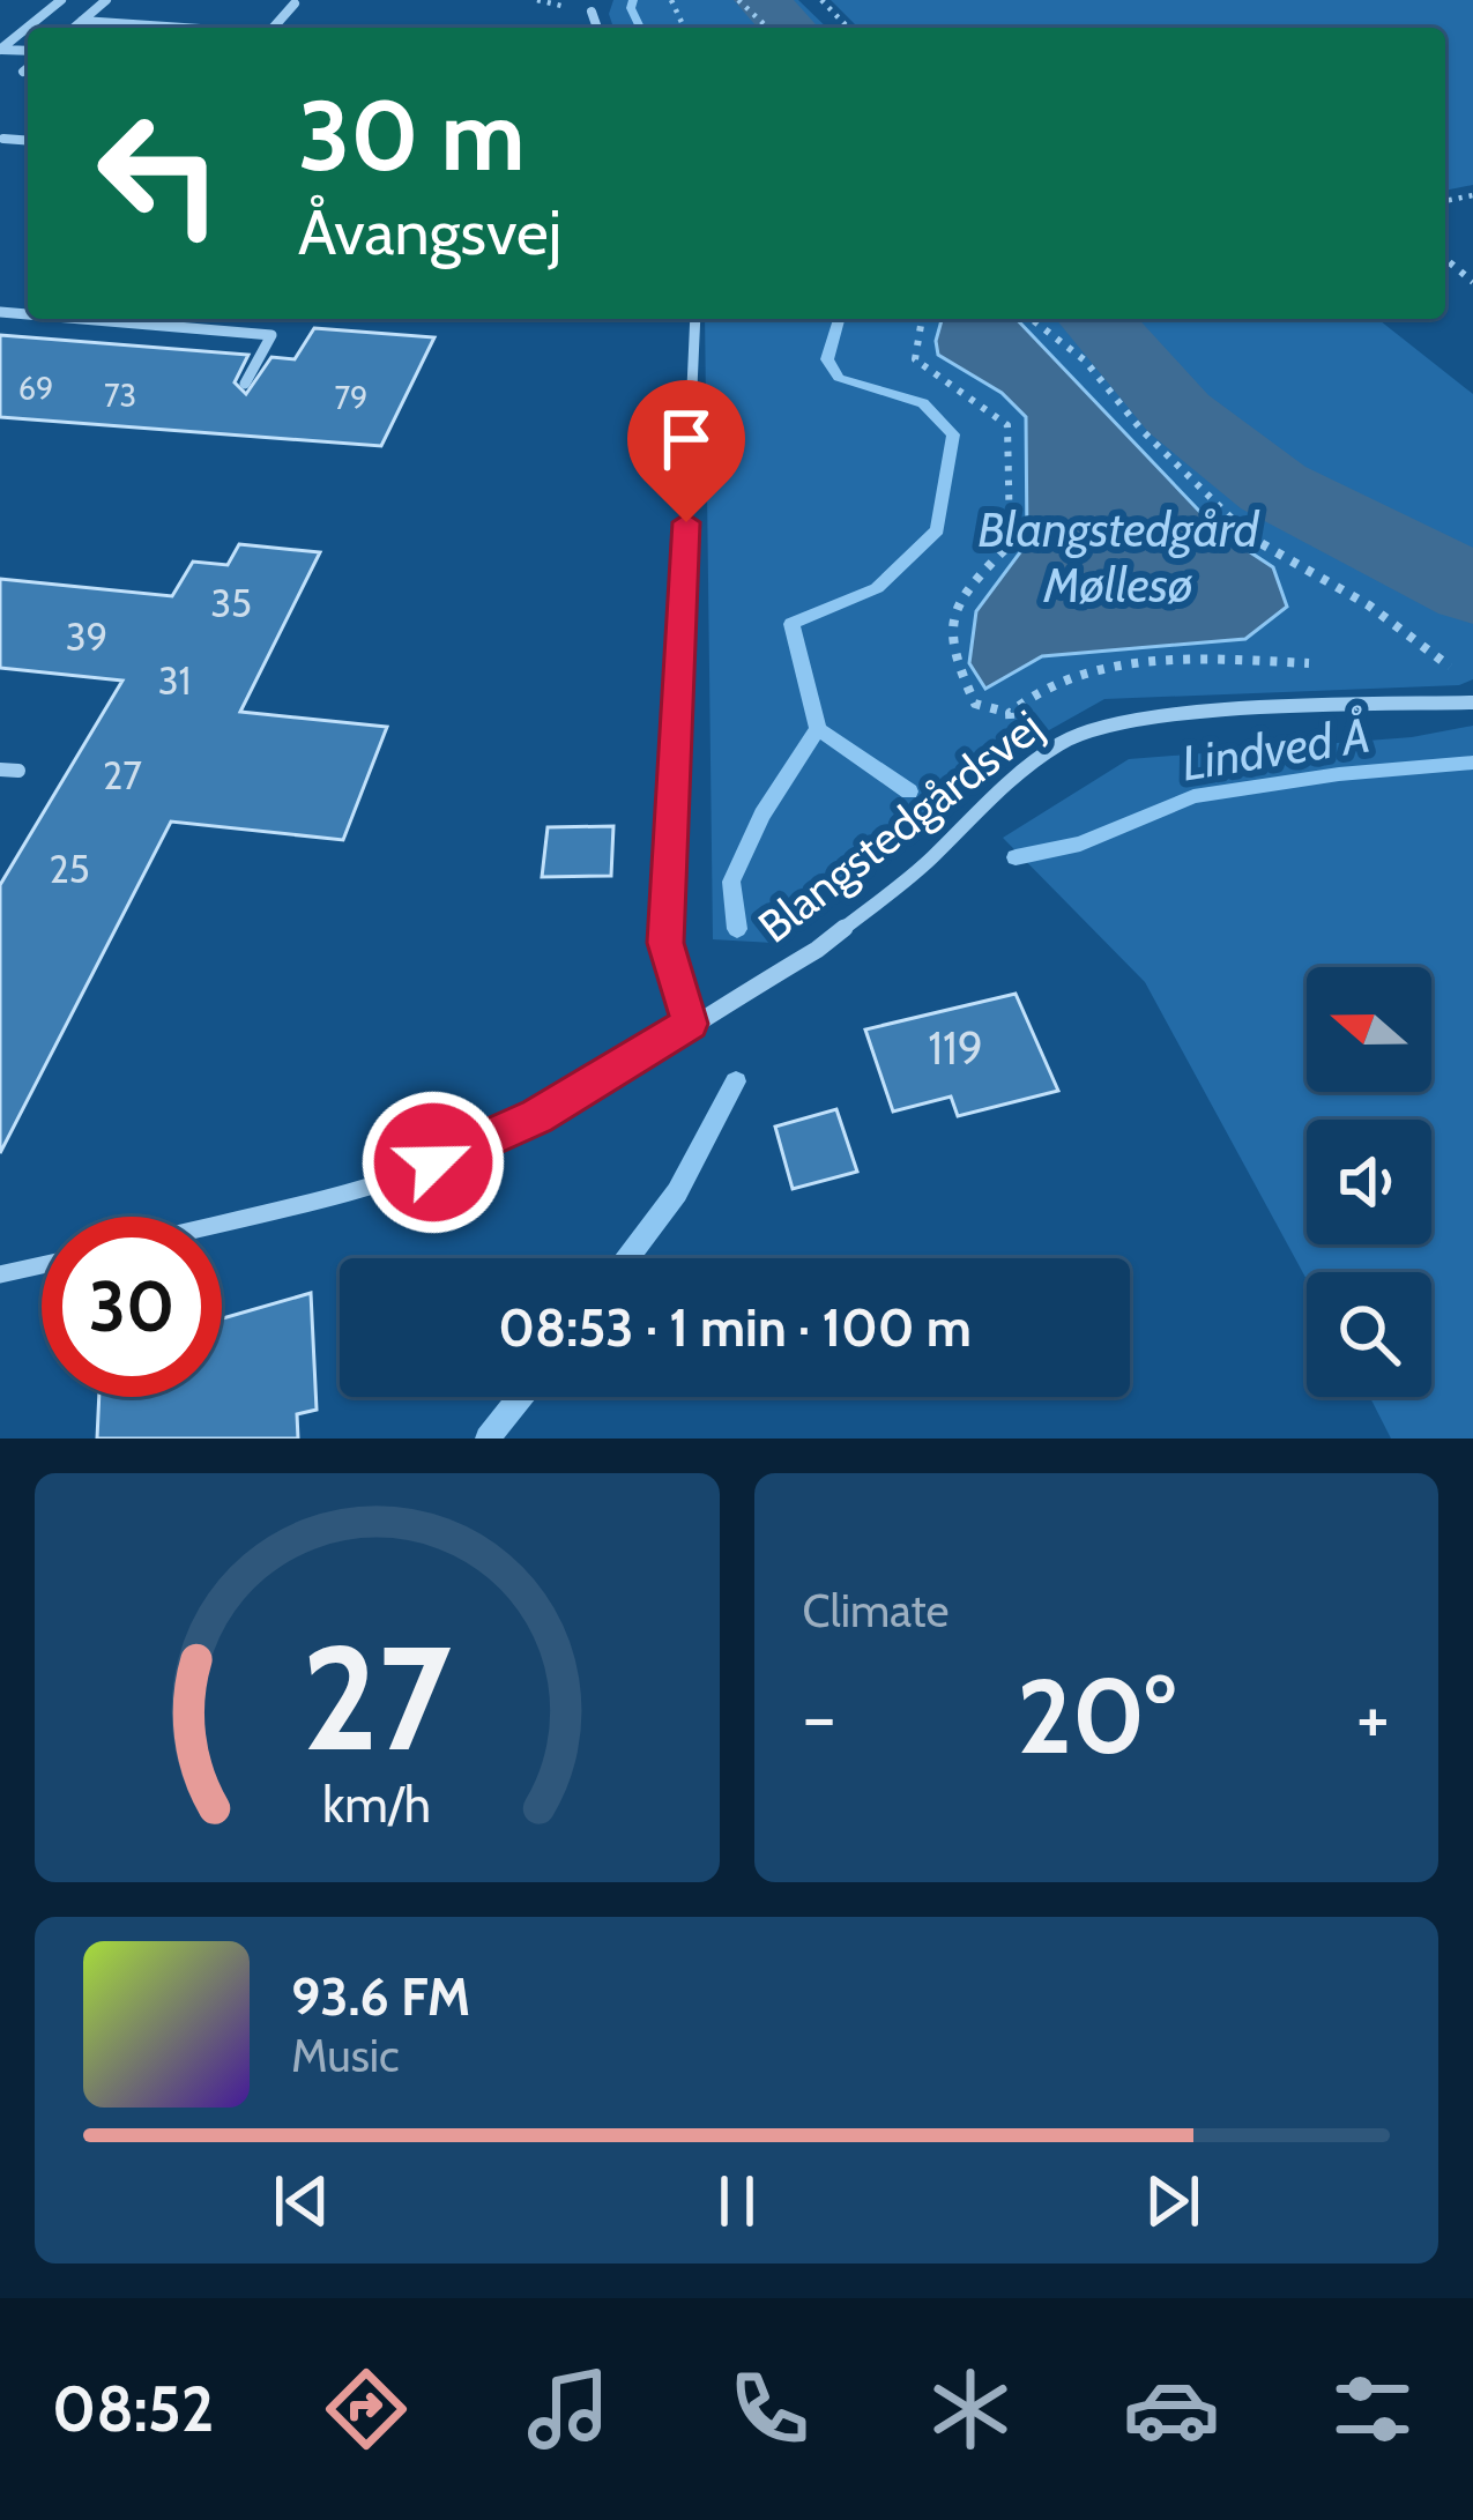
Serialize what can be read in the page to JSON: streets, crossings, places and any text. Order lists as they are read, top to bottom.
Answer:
{
  "streets": {
    "street": ["Blangstedgårdsvej"]
  },
  "water": ["Blangstedgård Møllesø", "Lindved Å"],
  "house_numbers": [
    "69",
    "73",
    "79",
    "35",
    "39",
    "31",
    "27",
    "25",
    "119"
  ],
  "north": "left",
  "page": {
    "turn": ["30 m", "Åvangsvej"],
    "limit": "30",
    "trip": "08:53 · 1 min · 100 m",
    "tile": "Climate",
    "heat": ["−", "20°", "+"],
    "song": ["93.6 FM", "Music"],
    "tabs": "08:52",
    "gauge": ["27", "km/h"]
  }
}
